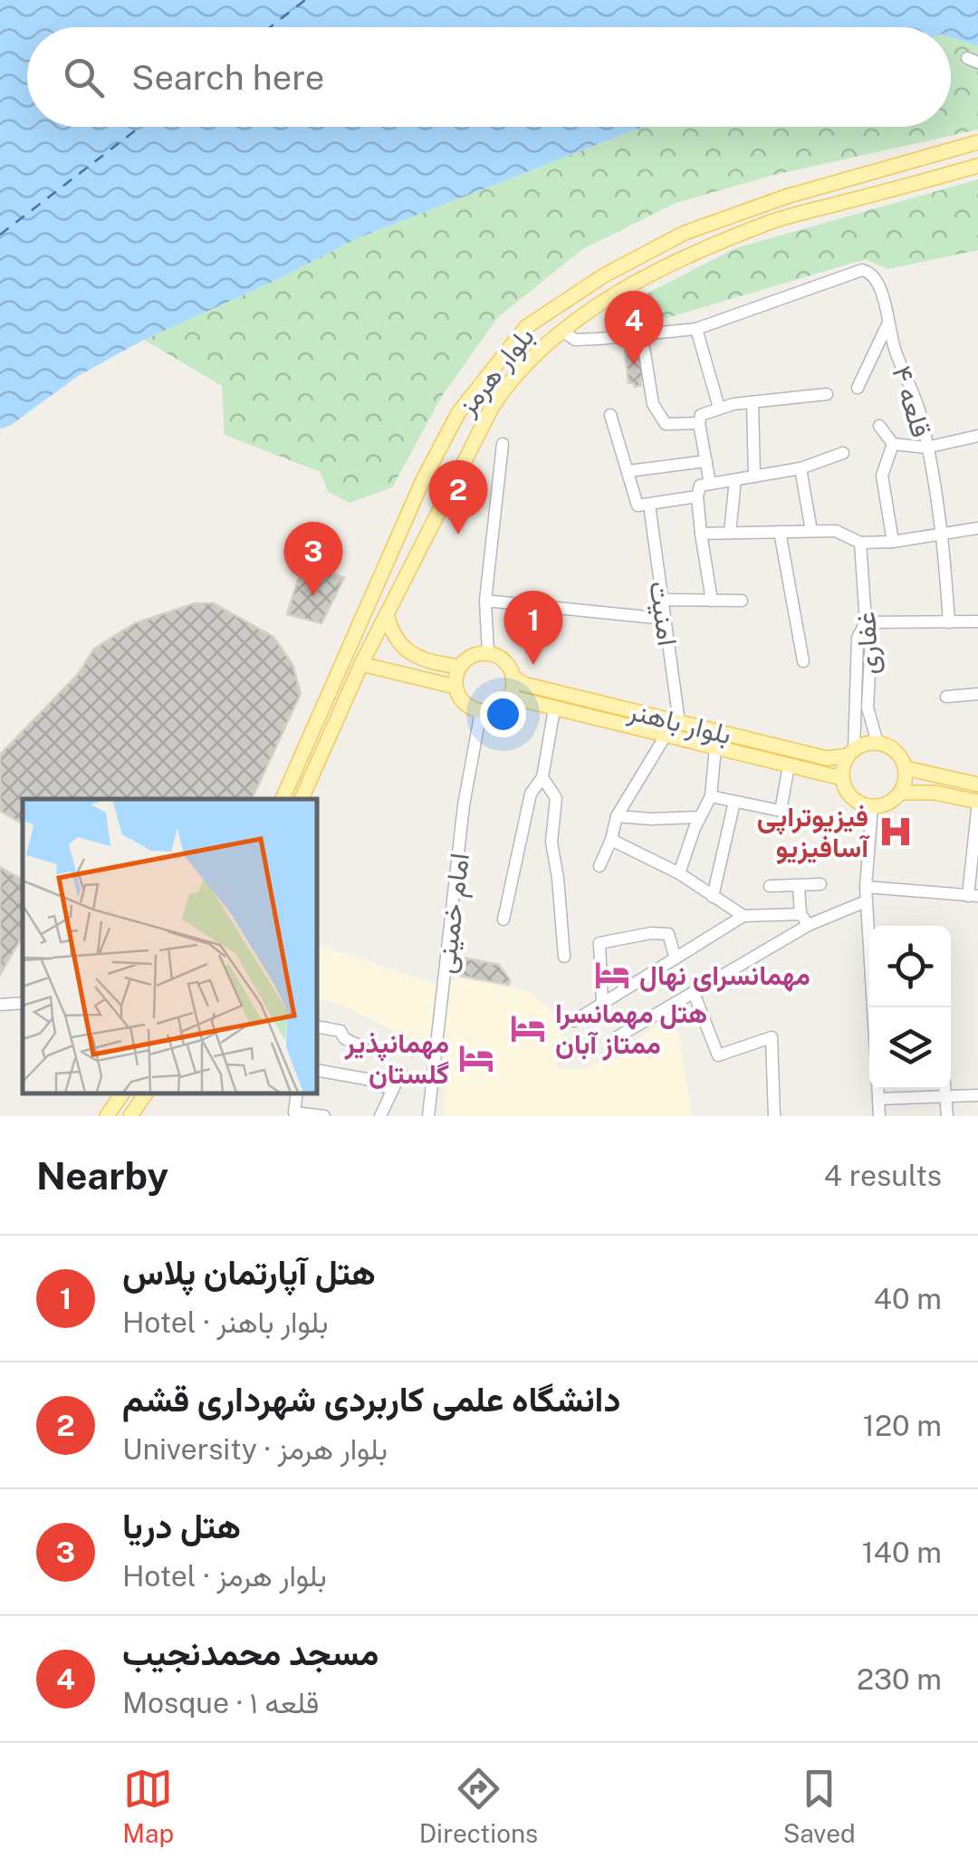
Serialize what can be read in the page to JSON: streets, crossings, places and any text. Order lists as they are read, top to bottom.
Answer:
{
  "streets": {
    "main road": ["بلوار هرمز", "بلوار باهنر"],
    "street": [
      "قلعه ۴",
      "امنیت",
      "غفاری",
      "امام خمینی"
    ]
  },
  "crossings": [
    ["امنیت", "بلوار باهنر"],
    ["غفاری", "بلوار باهنر"],
    ["بلوار باهنر", "امام خمینی"]
  ],
  "places": {
    "hospital": ["فیزیوتراپی آسافیزیو"],
    "hotel": ["مهمانسرای نهال", "هتل مهمانسرا ممتاز آبان", "مهمانپذیر گلستان"]
  },
  "page": {
    "search": "Search here",
    "pins": [
      "4",
      "2",
      "3",
      "1"
    ],
    "heading": ["Nearby", "4 results"],
    "list": [
      {
        "mark": "1",
        "name": "هتل آپارتمان پلاس",
        "note": "Hotel · بلوار باهنر",
        "value": "40 m"
      },
      {
        "mark": "2",
        "name": "دانشگاه علمی کاربردی شهرداری قشم",
        "note": "University · بلوار هرمز",
        "value": "120 m"
      },
      {
        "mark": "3",
        "name": "هتل دریا",
        "note": "Hotel · بلوار هرمز",
        "value": "140 m"
      },
      {
        "mark": "4",
        "name": "مسجد محمدنجیب",
        "note": "Mosque · قلعه ۱",
        "value": "230 m"
      }
    ],
    "nav": ["Map", "Directions", "Saved"]
  }
}
